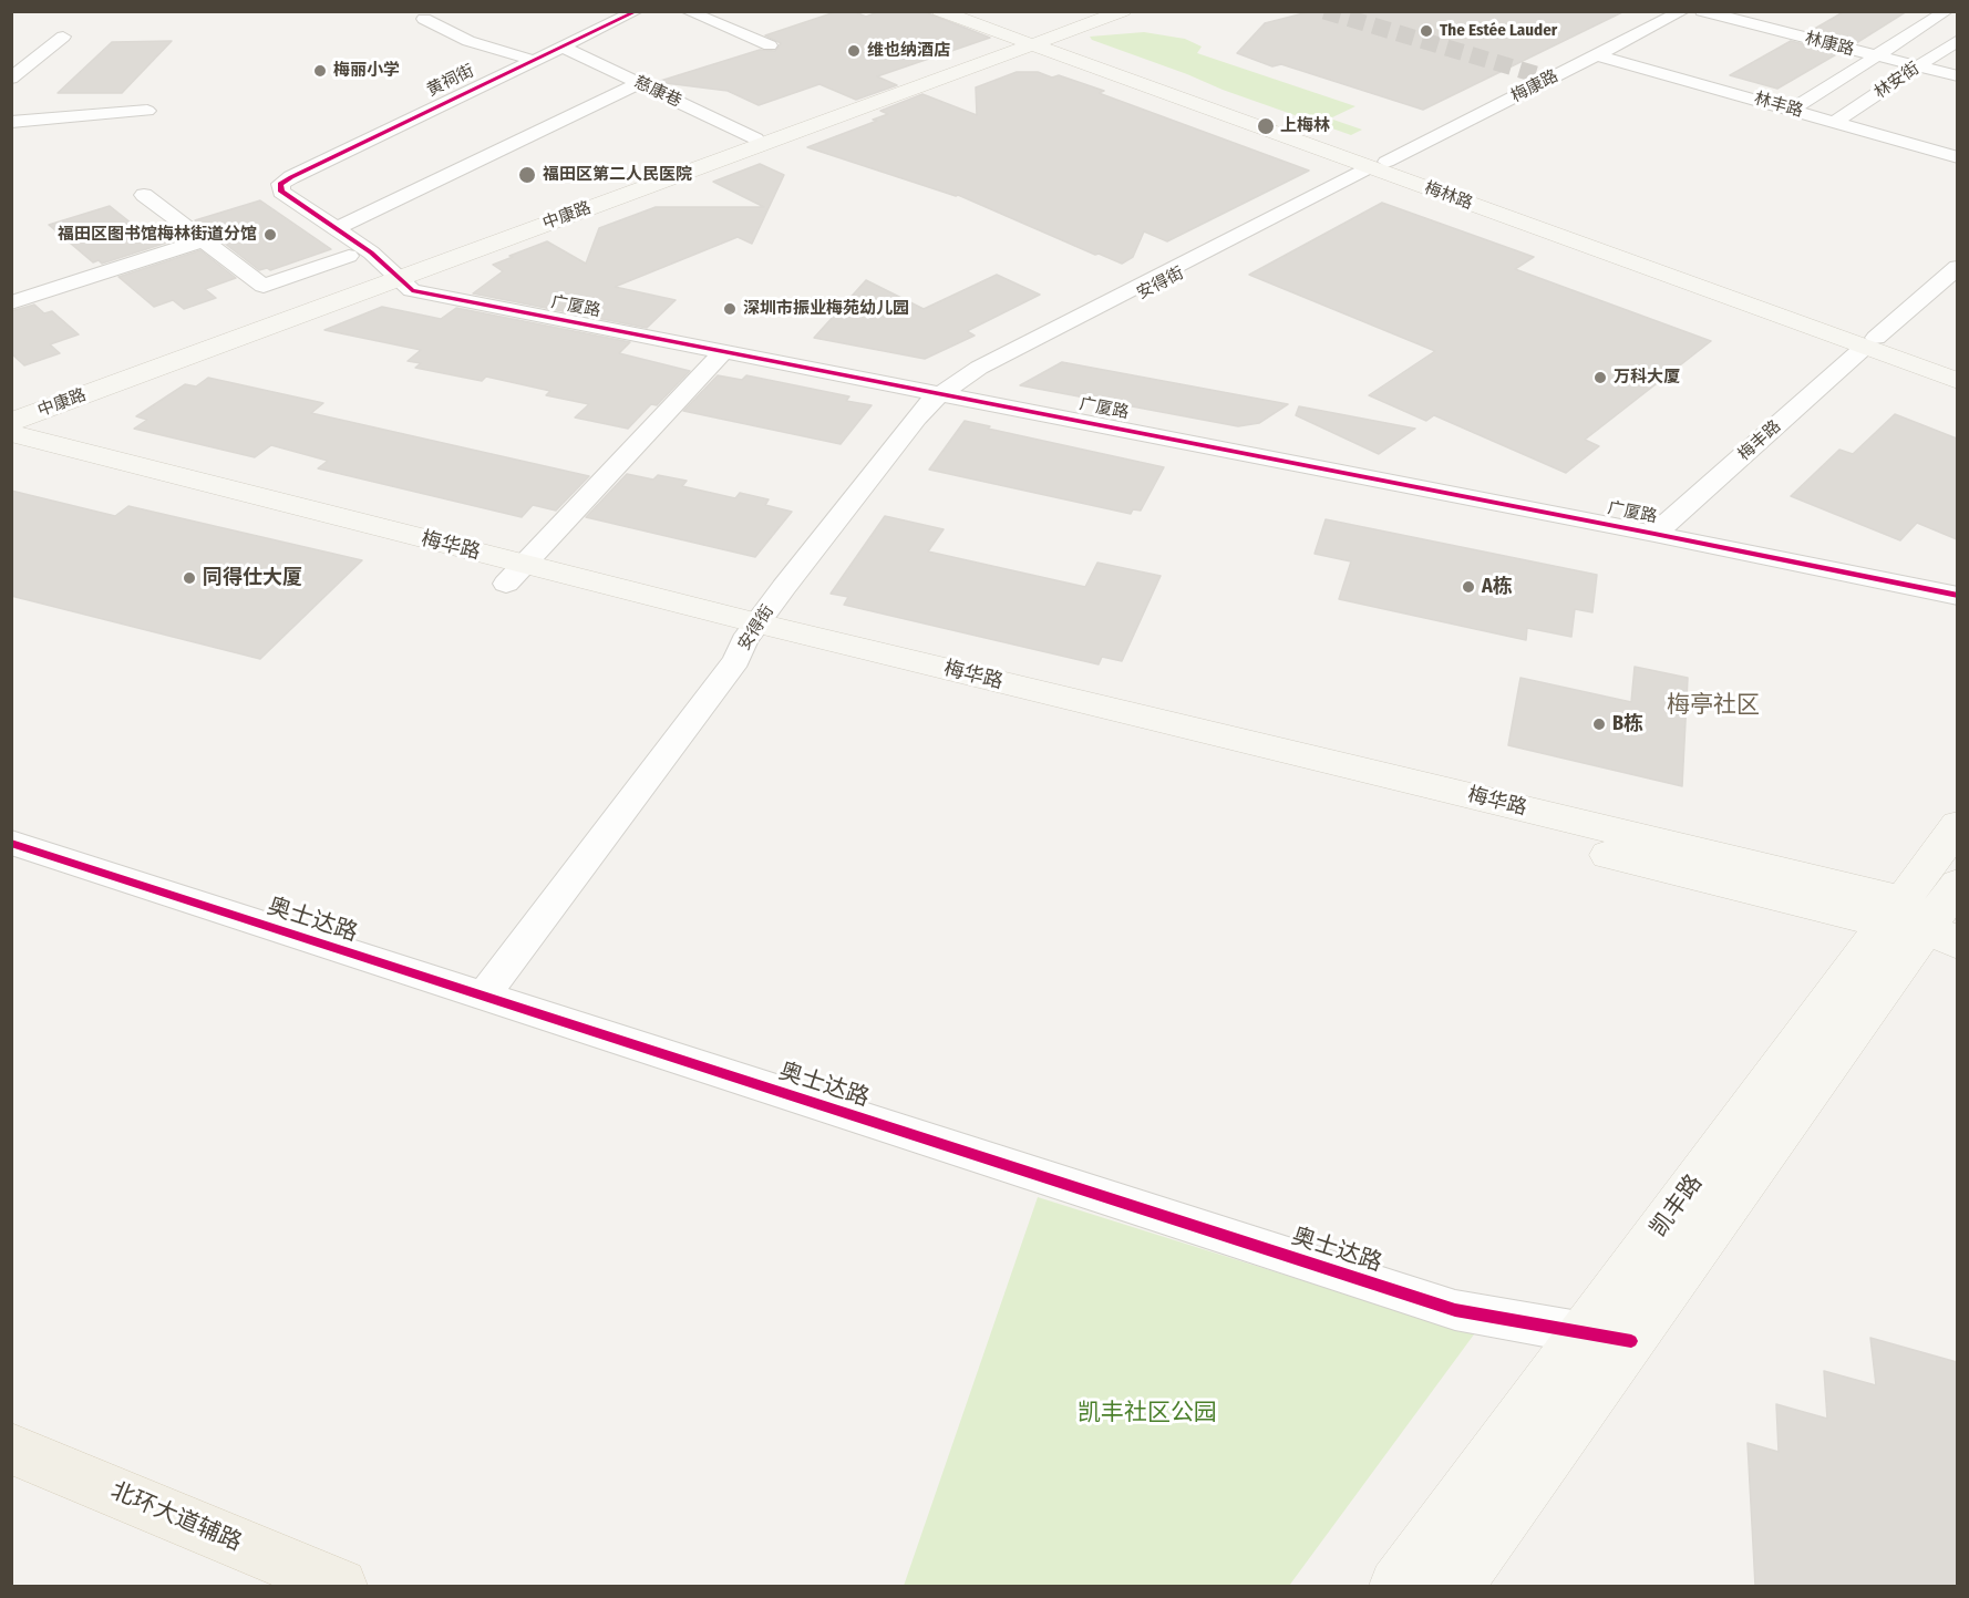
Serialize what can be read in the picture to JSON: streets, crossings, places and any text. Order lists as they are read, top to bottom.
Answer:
{
  "streets": {
    "main road": [
      "梅林路",
      "中康路",
      "梅华路",
      "凯丰路",
      "北环大道辅路"
    ],
    "street": [
      "林康路",
      "黄祠街",
      "林安街",
      "梅康路",
      "慈康巷",
      "林丰路",
      "安得街",
      "广厦路",
      "梅丰路",
      "奥士达路"
    ]
  },
  "crossings": [
    ["林康路", "林安街"],
    ["黄祠街", "慈康巷"],
    ["黄祠街", "广厦路"],
    ["林安街", "林丰路"],
    ["梅康路", "林丰路"],
    ["梅康路", "梅林路"],
    ["梅康路", "安得街"],
    ["慈康巷", "中康路"],
    ["梅林路", "中康路"],
    ["梅林路", "安得街"],
    ["梅林路", "梅丰路"],
    ["中康路", "广厦路"],
    ["安得街", "广厦路"],
    ["安得街", "梅华路"],
    ["安得街", "奥士达路"],
    ["广厦路", "梅丰路"],
    ["梅华路", "凯丰路"],
    ["奥士达路", "凯丰路"]
  ],
  "districts": ["梅亭社区"],
  "parks": ["凯丰社区公园"],
  "places": [
    "The Estée Lauder",
    "维也纳酒店",
    "梅丽小学",
    "上梅林",
    "福田区第二人民医院",
    "福田区图书馆梅林街道分馆",
    "深圳市振业梅苑幼儿园",
    "万科大厦",
    "同得仕大厦",
    "A栋",
    "B栋"
  ]
}
